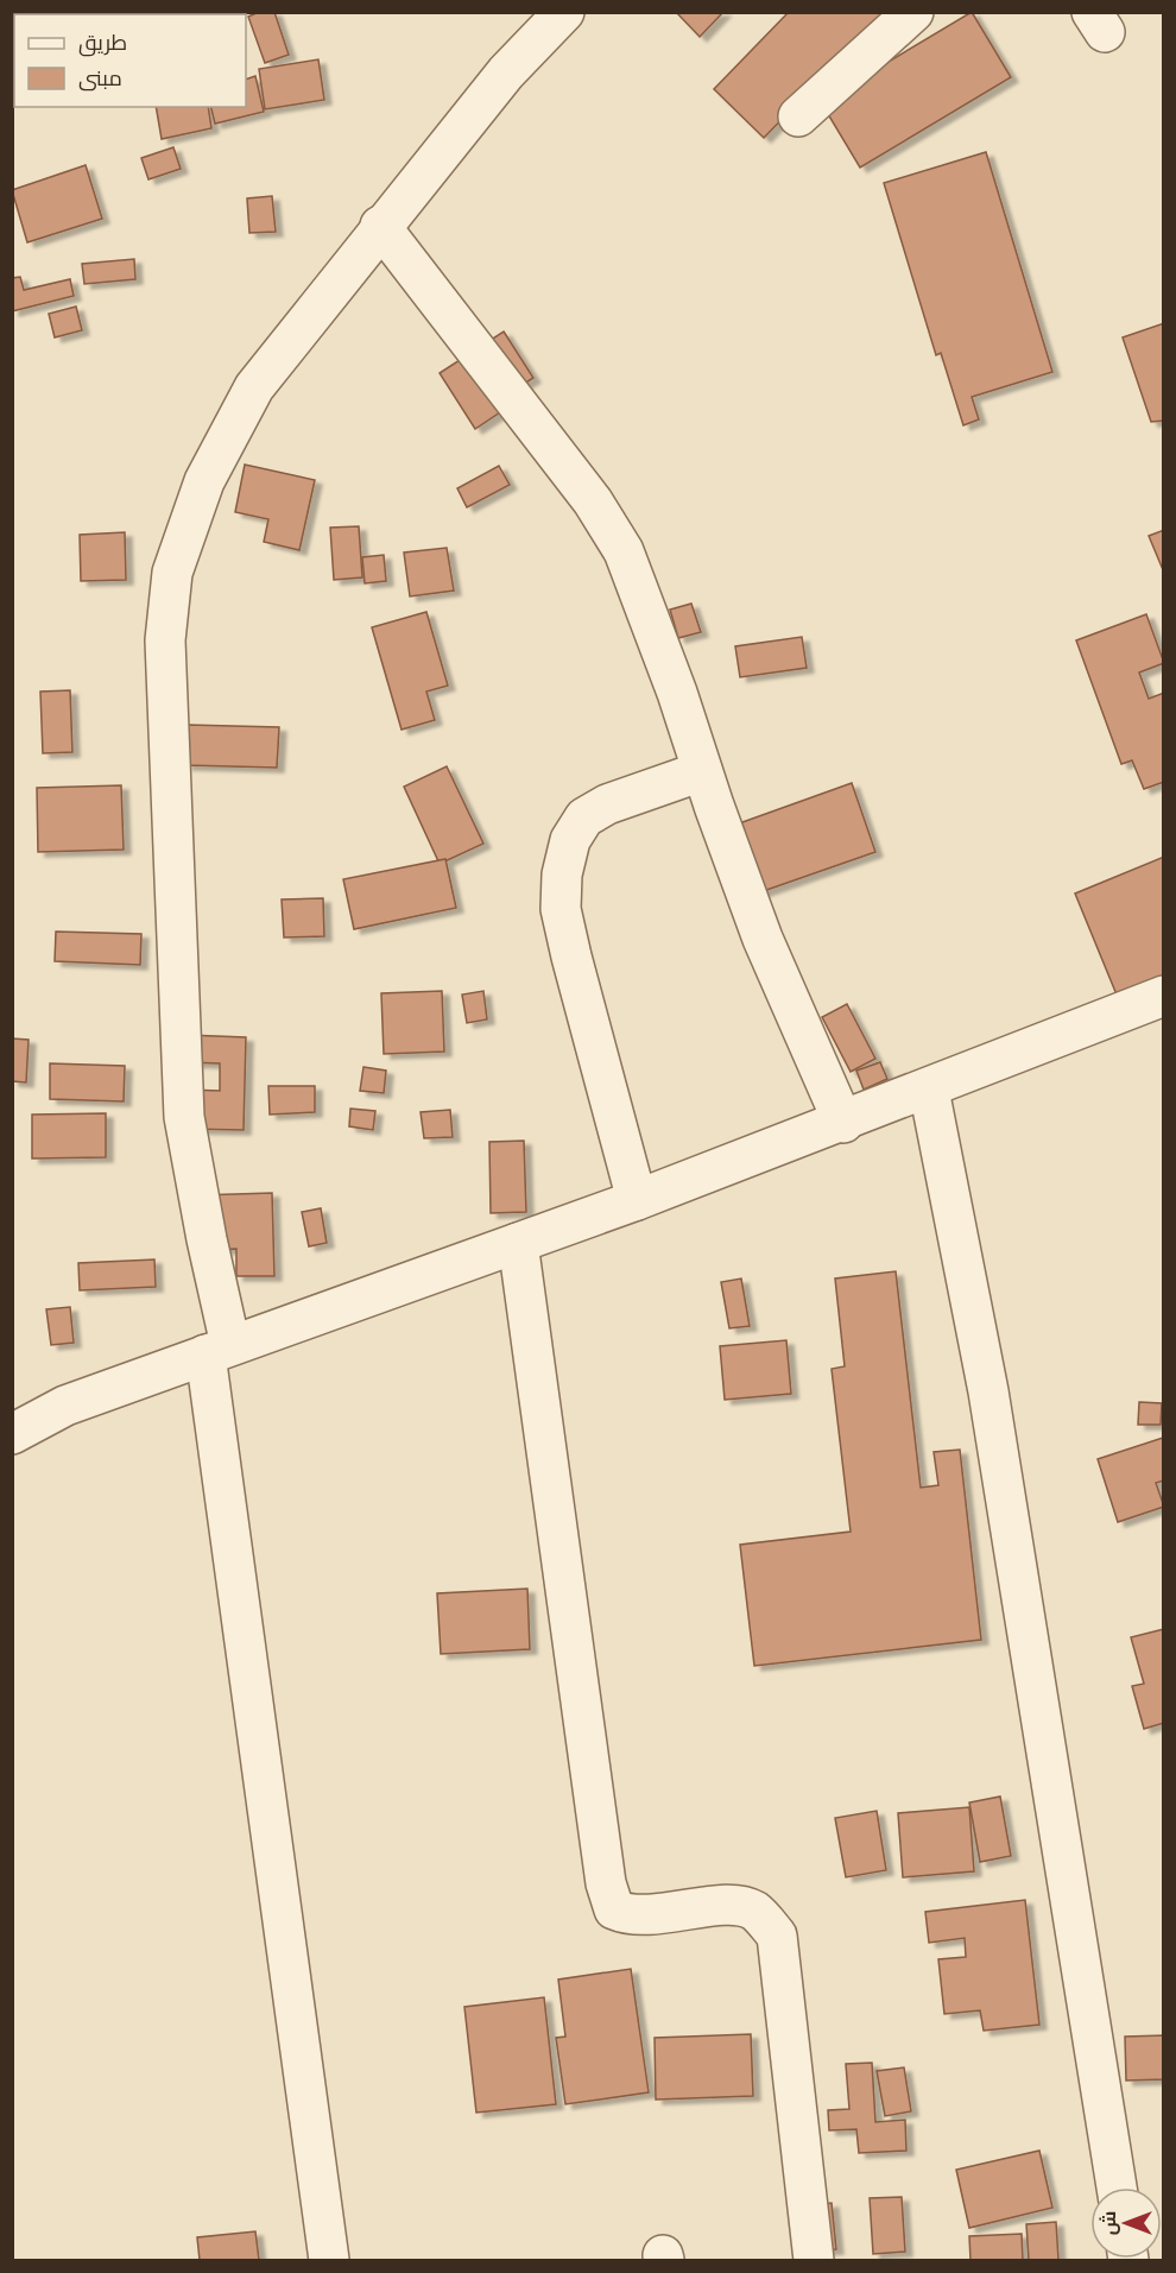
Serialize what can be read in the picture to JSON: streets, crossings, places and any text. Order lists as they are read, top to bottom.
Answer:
{
  "legend": ["طريق", "مبنى"],
  "north": "left"
}
